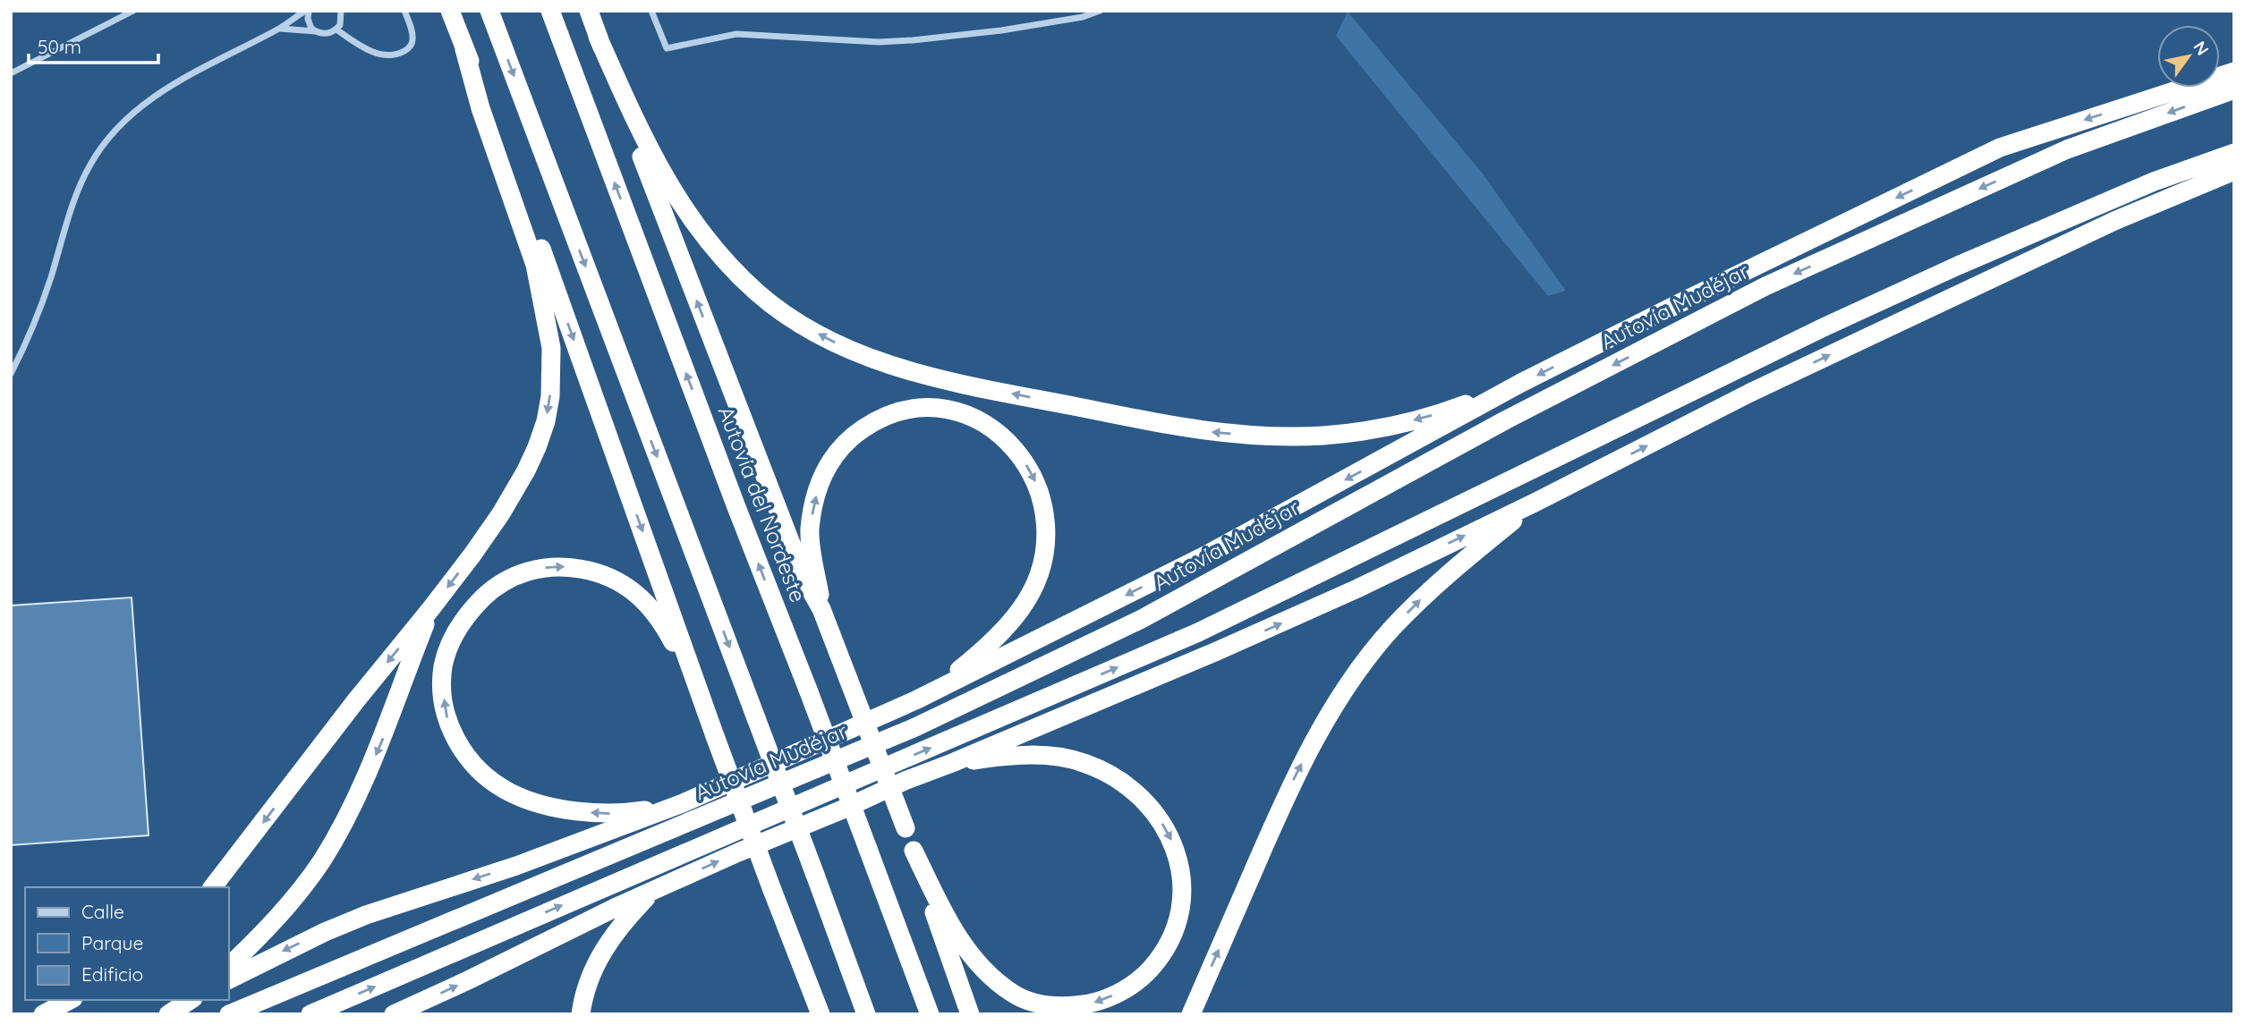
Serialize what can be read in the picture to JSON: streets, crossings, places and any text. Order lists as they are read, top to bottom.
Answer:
{
  "streets": {
    "highway": ["Autovía Mudéjar", "Autovía del Nordeste"]
  },
  "legend": ["Calle", "Parque", "Edificio"],
  "scale_bar": "50 m",
  "north": "top right"
}
